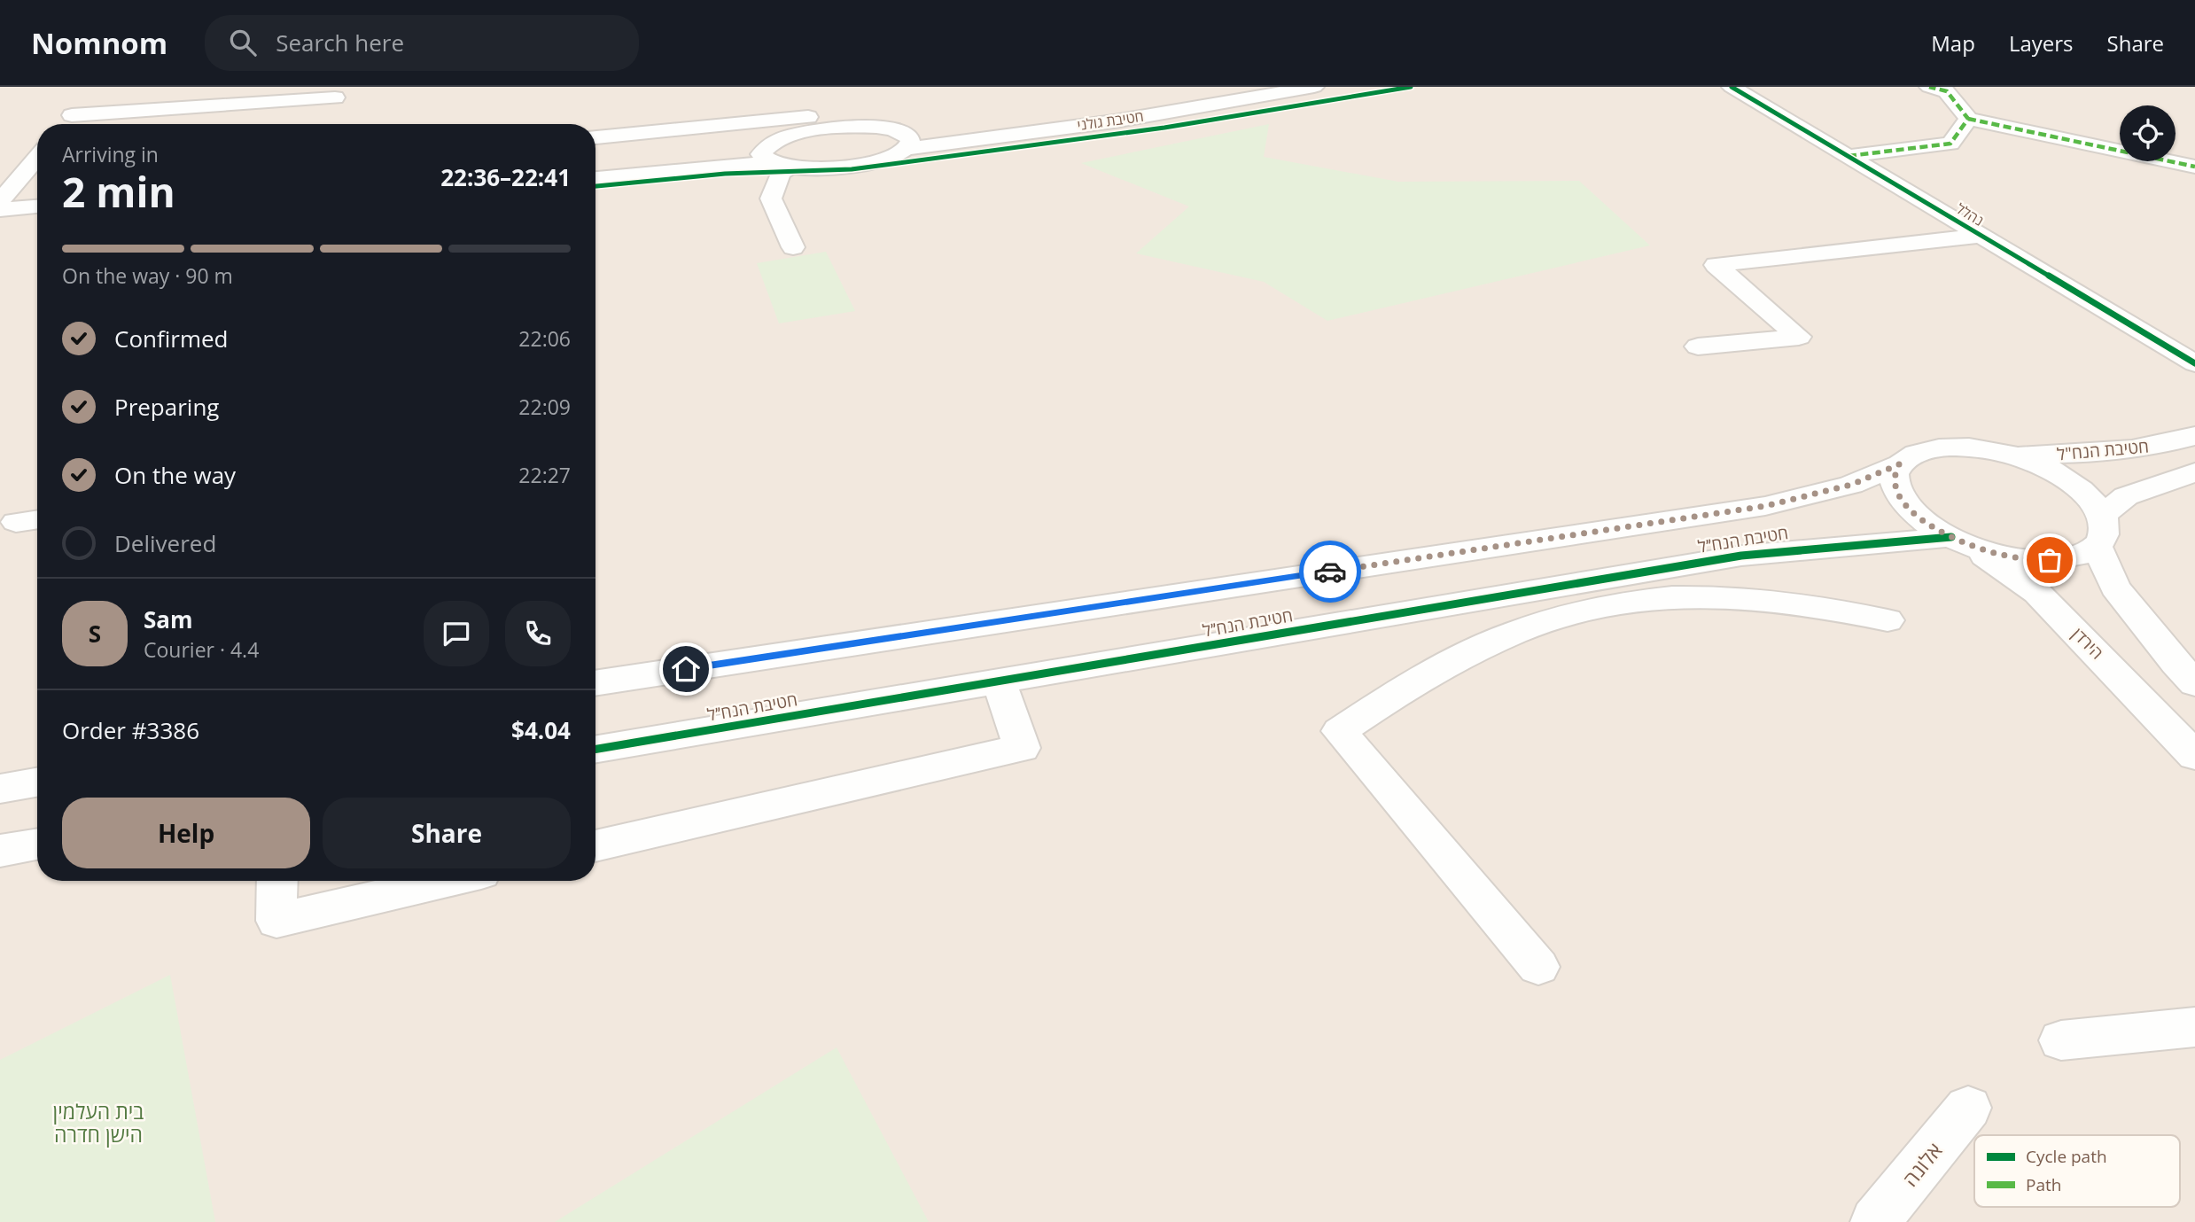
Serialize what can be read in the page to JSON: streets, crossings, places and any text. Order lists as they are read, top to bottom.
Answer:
{
  "streets": {
    "street": [
      "חטיבת גולני",
      "נהלל",
      "חטיבת הנח\"ל",
      "חטיבת הנח״ל",
      "הירדן",
      "אלונה"
    ]
  },
  "crossings": [
    ["חטיבת הנח\"ל", "חטיבת הנח״ל"],
    ["חטיבת הנח״ל", "הירדן"]
  ],
  "parks": ["בית העלמין הישן חדרה"],
  "legend": ["Cycle path", "Path"],
  "page": {
    "header": "Nomnom",
    "search": "Search here",
    "nav": ["Map", "Layers", "Share"],
    "heading": ["2 min", "Arriving in", "22:36–22:41"],
    "panel": [
      "Sam",
      "Courier · 4.4",
      "Order #3386",
      "$4.04"
    ],
    "bar": "On the way · 90 m",
    "list": [
      ["Confirmed", "22:06"],
      ["Preparing", "22:09"],
      ["On the way", "22:27"],
      "Delivered"
    ],
    "round": "S",
    "buttons": ["Help", "Share"]
  }
}
